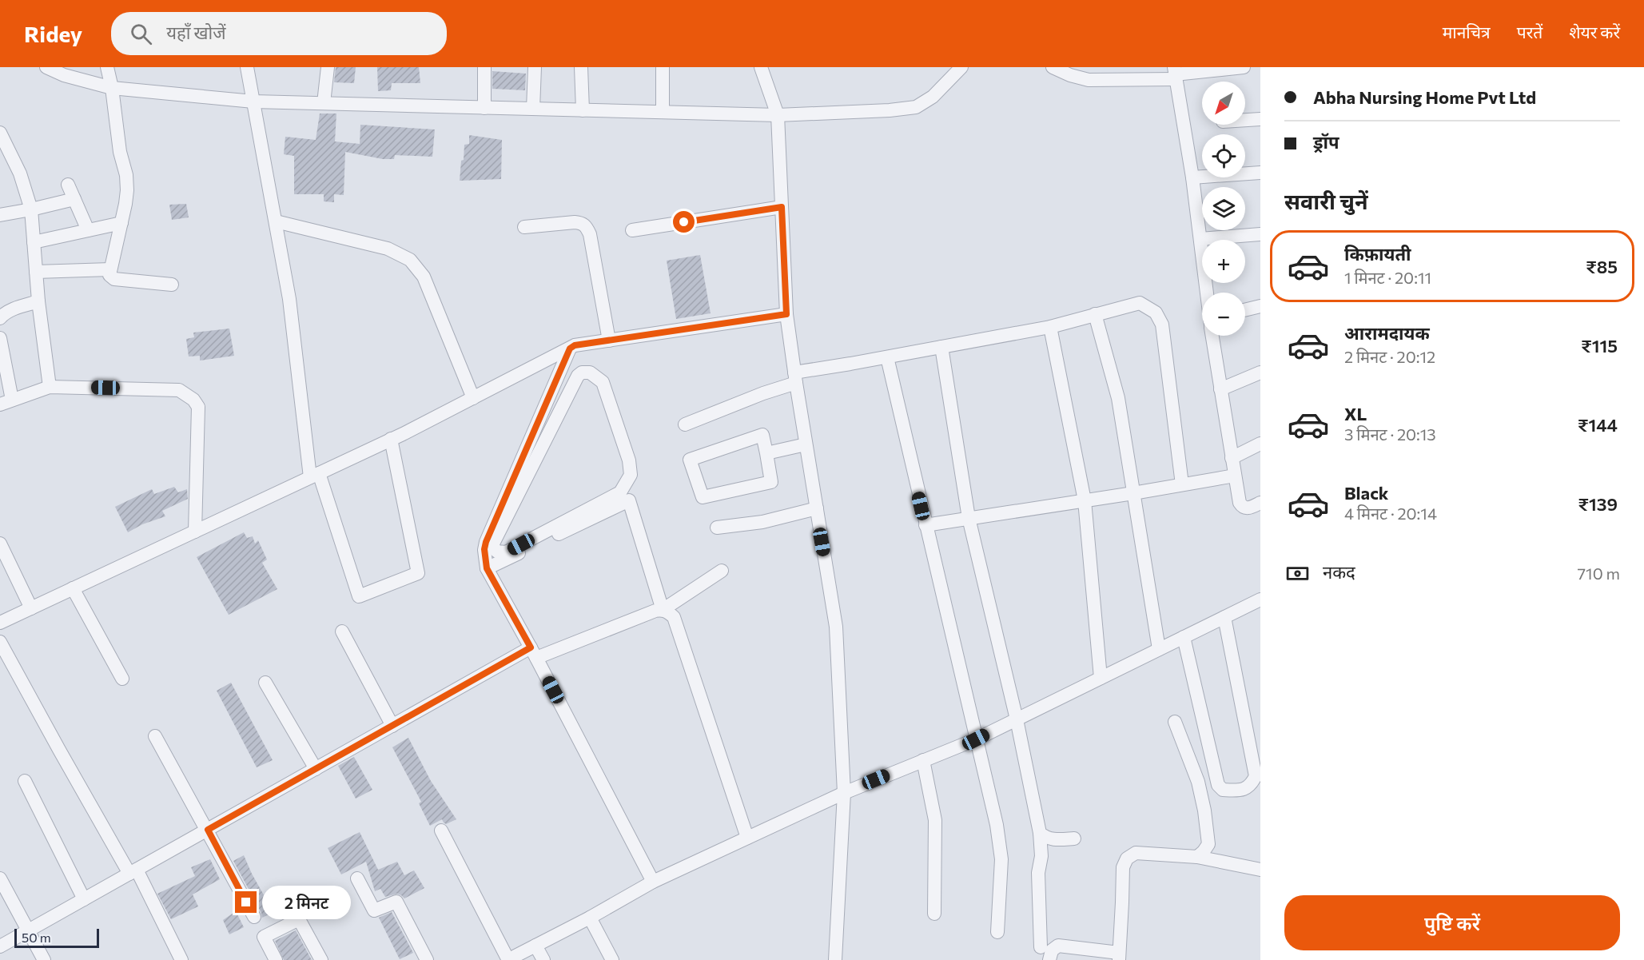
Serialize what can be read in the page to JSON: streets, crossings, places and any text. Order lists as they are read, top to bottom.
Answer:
{
  "scale_bar": "50 m",
  "north": "bottom left",
  "page": {
    "header": "Ridey",
    "search": "यहाँ खोजें",
    "nav": ["मानचित्र", "परतें", "शेयर करें"],
    "banner": ["Abha Nursing Home Pvt Ltd", "ड्रॉप"],
    "map_buttons": ["+", "−"],
    "heading": "सवारी चुनें",
    "list": [
      {
        "name": "किफ़ायती",
        "note": "1 मिनट · 20:11",
        "value": "₹85"
      },
      {
        "name": "आरामदायक",
        "note": "2 मिनट · 20:12",
        "value": "₹115"
      },
      {
        "name": "XL",
        "note": "3 मिनट · 20:13",
        "value": "₹144"
      },
      {
        "name": "Black",
        "note": "4 मिनट · 20:14",
        "value": "₹139"
      }
    ],
    "pay": ["नकद", "710 m"],
    "bubble": "2 मिनट",
    "buttons": "पुष्टि करें",
    "scale": "50 m"
  }
}
